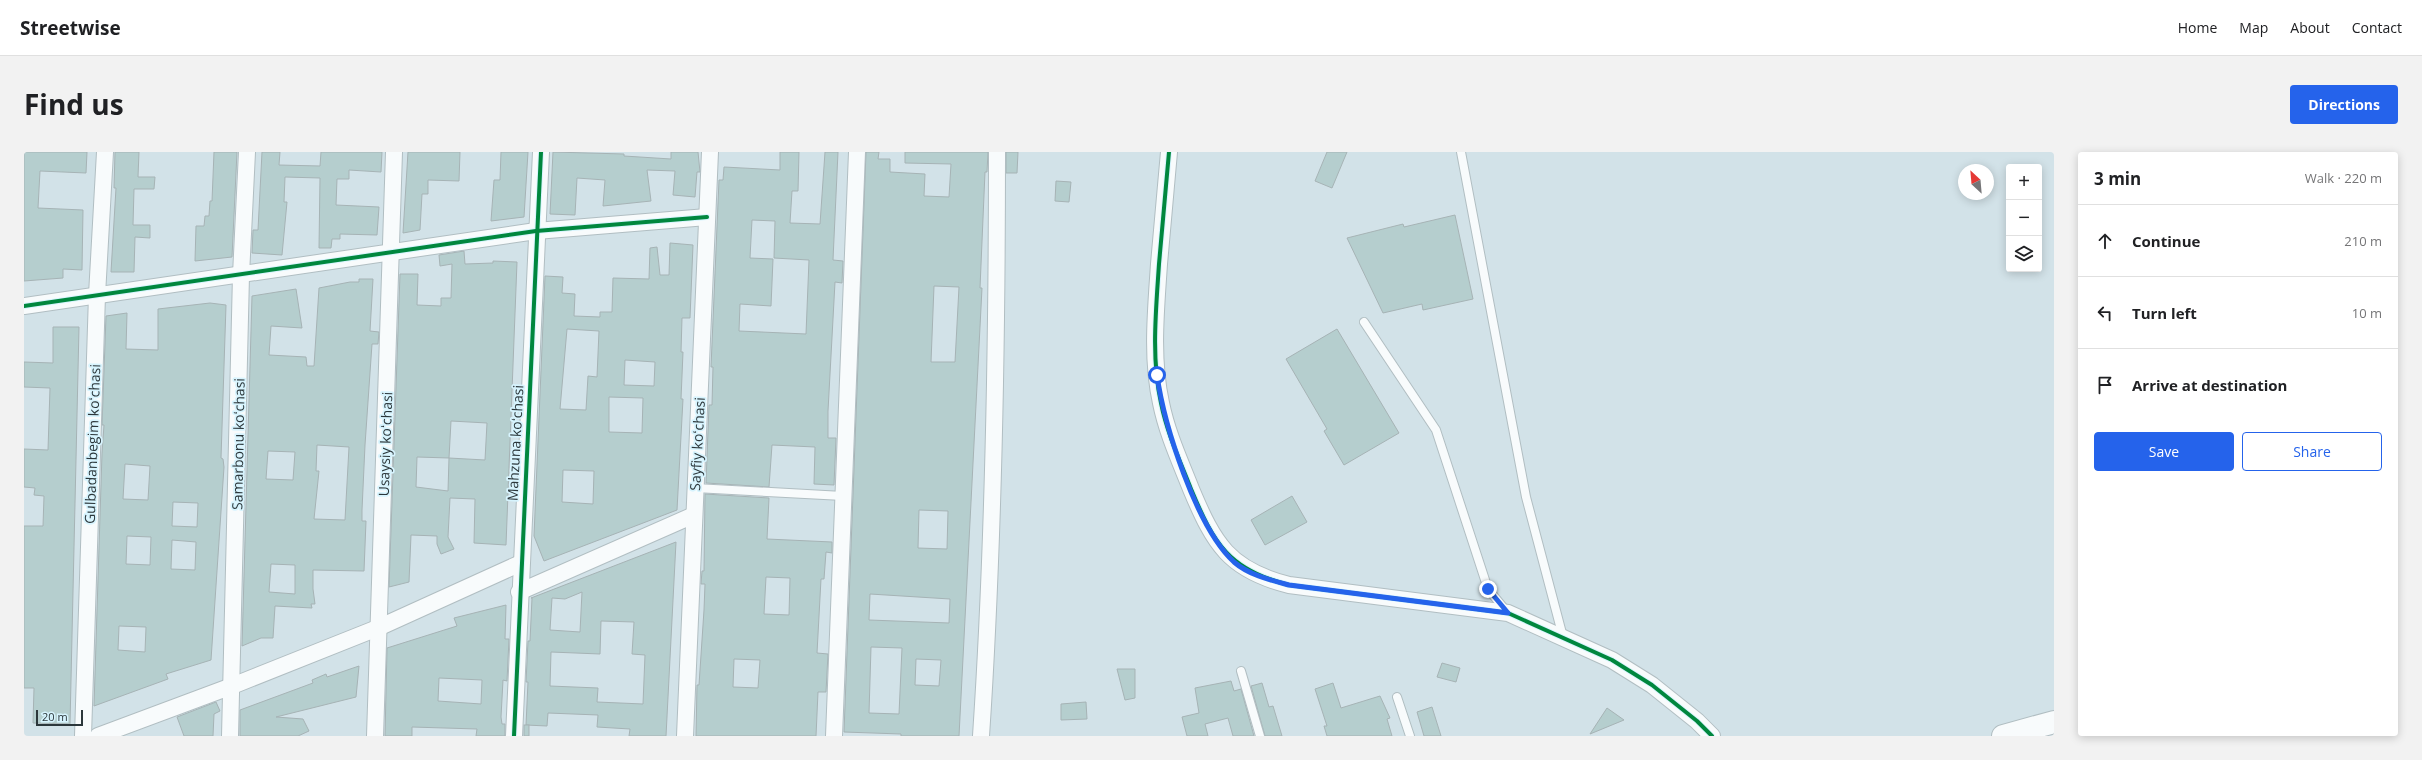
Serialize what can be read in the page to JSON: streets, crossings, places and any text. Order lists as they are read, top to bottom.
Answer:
{
  "streets": {
    "street": [
      "Mahzuna koʻchasi",
      "Gulbadanbegim koʻchasi",
      "Samarbonu koʻchasi",
      "Usaysiy koʻchasi",
      "Sayfiy koʻchasi"
    ]
  },
  "scale_bar": "20 m",
  "north": "top left",
  "page": {
    "header": "Streetwise",
    "nav": [
      "Home",
      "Map",
      "About",
      "Contact"
    ],
    "title": "Find us",
    "buttons": [
      "Directions",
      ["Save", "Share"]
    ],
    "heading": ["3 min", "Walk · 220 m"],
    "map_buttons": ["+", "−"],
    "list": [
      ["Continue", "210 m"],
      ["Turn left", "10 m"],
      "Arrive at destination"
    ],
    "scale": "20 m"
  }
}
